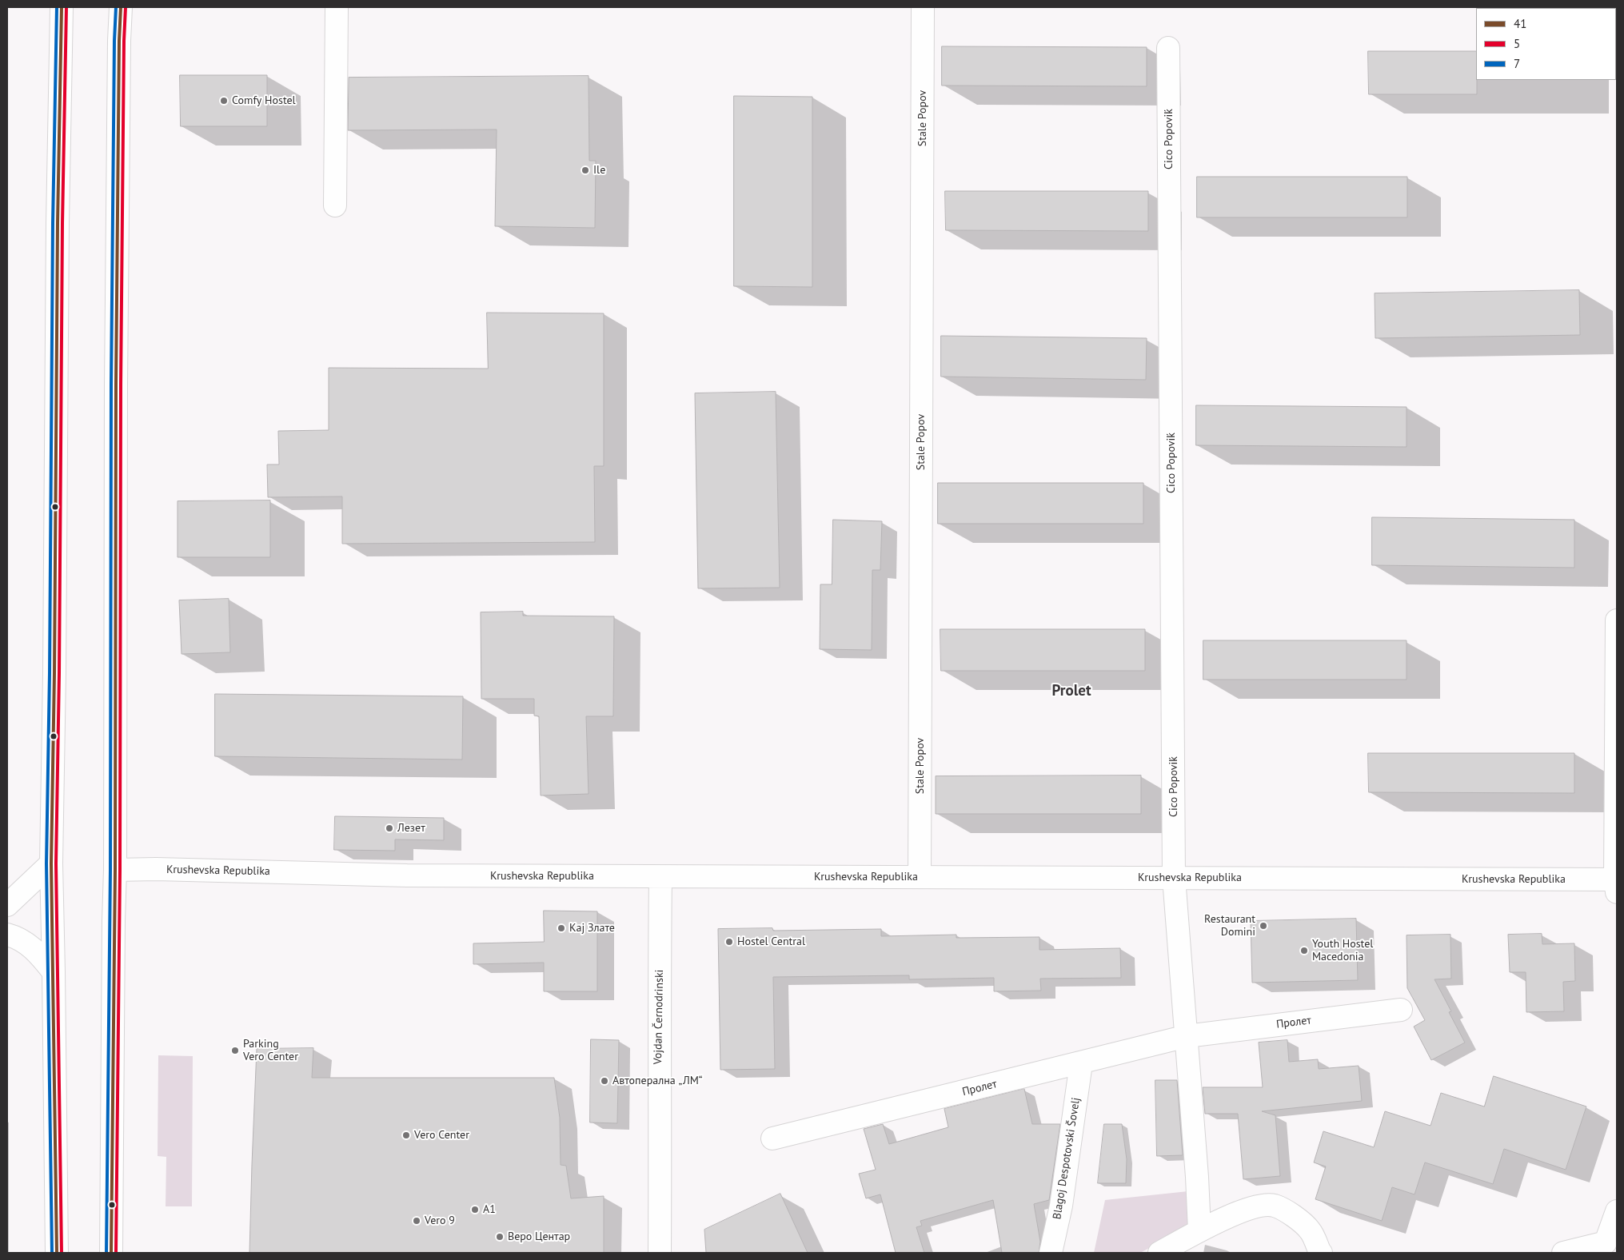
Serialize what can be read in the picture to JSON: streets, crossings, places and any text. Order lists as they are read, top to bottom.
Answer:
{
  "streets": {
    "street": [
      "Stale Popov",
      "Cico Popoviḱ",
      "Krushevska Republika",
      "Vojdan Černodrinski",
      "Пролет",
      "Blagoj Despotovski Šovelj"
    ]
  },
  "crossings": [
    ["Stale Popov", "Krushevska Republika"],
    ["Cico Popoviḱ", "Krushevska Republika"],
    ["Krushevska Republika", "Vojdan Černodrinski"],
    ["Пролет", "Blagoj Despotovski Šovelj"]
  ],
  "districts": ["Prolet"],
  "places": [
    "Comfy Hostel",
    "Ile",
    "Лезет",
    "Restaurant Domini",
    "Кај Злате",
    "Hostel Central",
    "Youth Hostel Macedonia",
    "Parking Vero Center",
    "Автоперална „ЛМ“",
    "Vero Center",
    "A1",
    "Vero 9",
    "Веро Центар"
  ],
  "lines": ["transit line 41", "transit line 5", "transit line 7"],
  "legend": ["41", "5", "7"]
}
